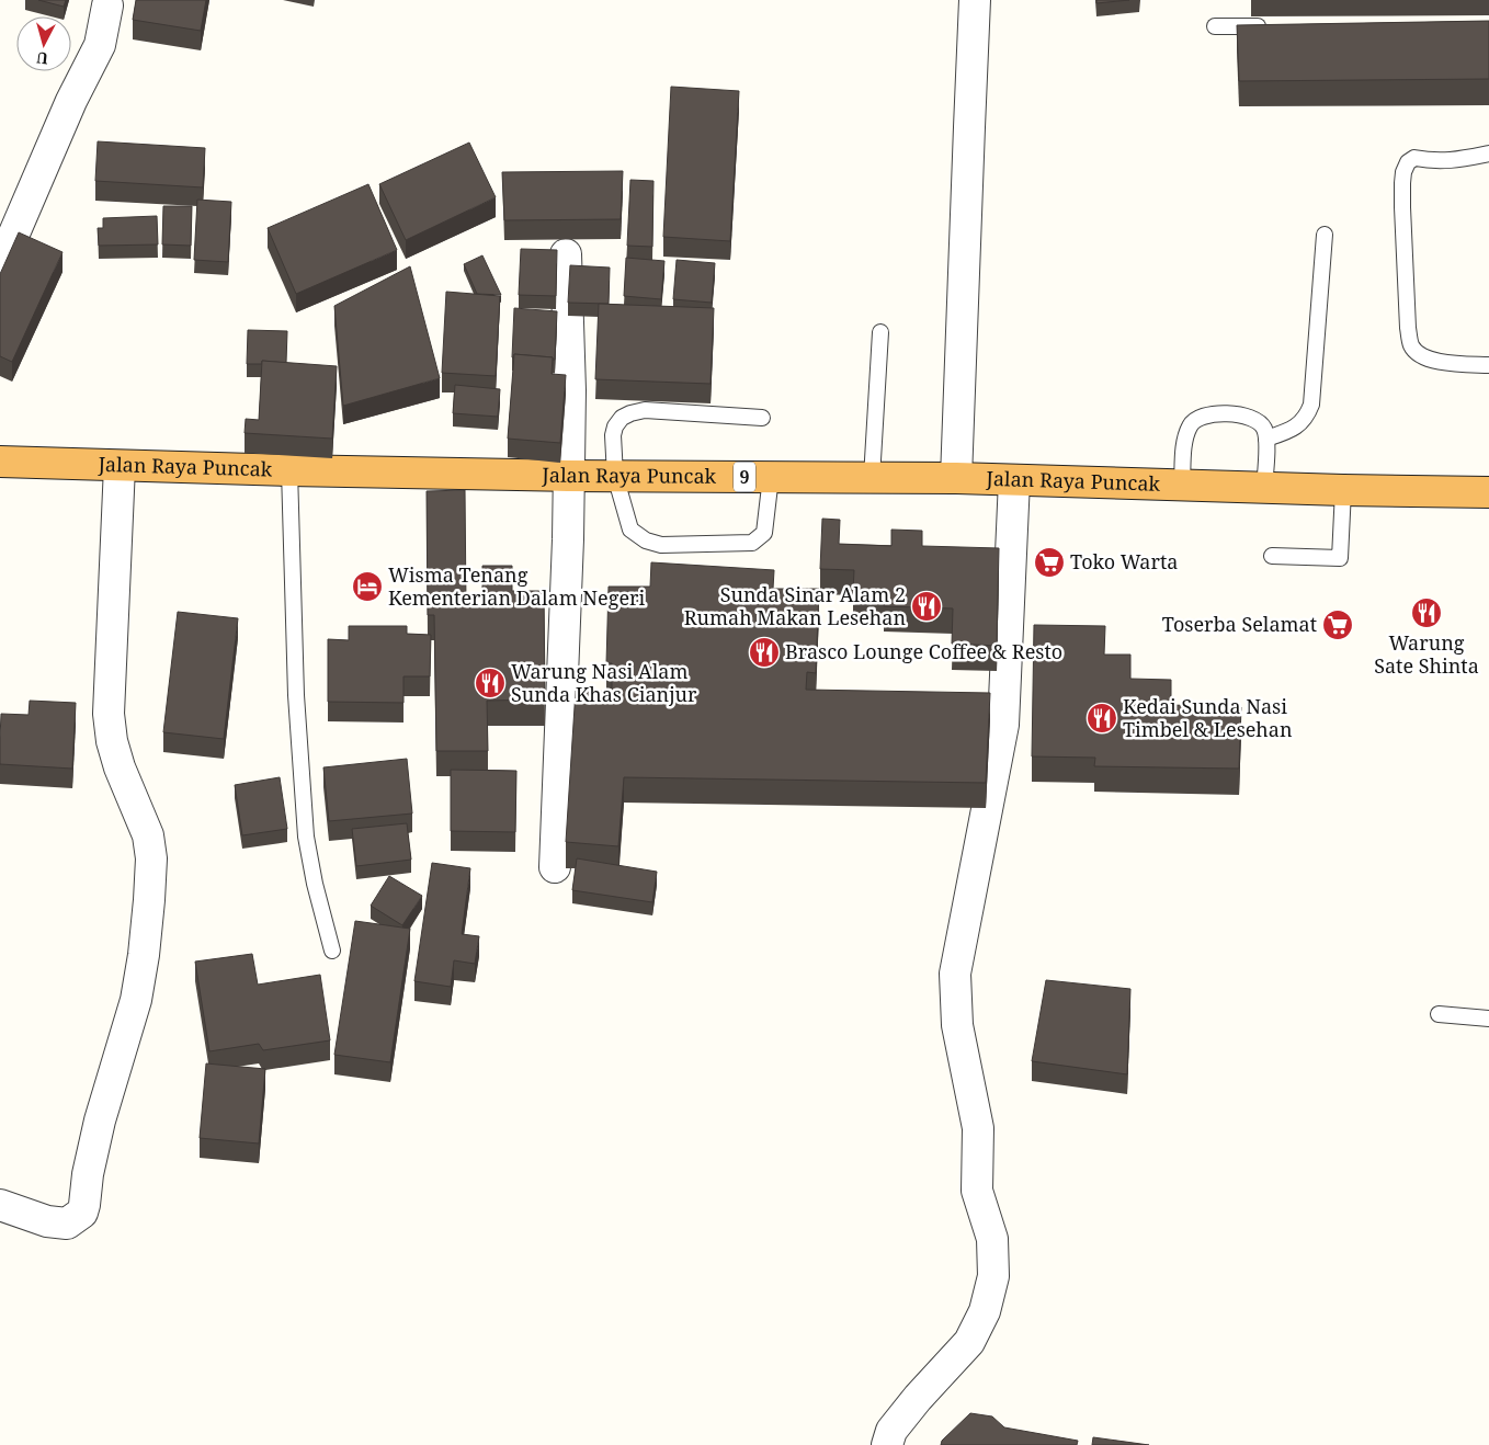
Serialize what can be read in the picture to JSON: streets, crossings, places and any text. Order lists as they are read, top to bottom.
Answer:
{
  "streets": {
    "highway": ["Jalan Raya Puncak", "9"]
  },
  "places": {
    "supermarket": ["Toko Warta", "Toserba Selamat"],
    "hotel": ["Wisma Tenang Kementerian Dalam Negeri"],
    "restaurant": [
      "Sunda Sinar Alam 2 Rumah Makan Lesehan",
      "Warung Sate Shinta",
      "Brasco Lounge Coffee & Resto",
      "Warung Nasi Alam Sunda Khas Cianjur",
      "Kedai Sunda Nasi Timbel & Lesehan"
    ]
  },
  "north": "bottom"
}
